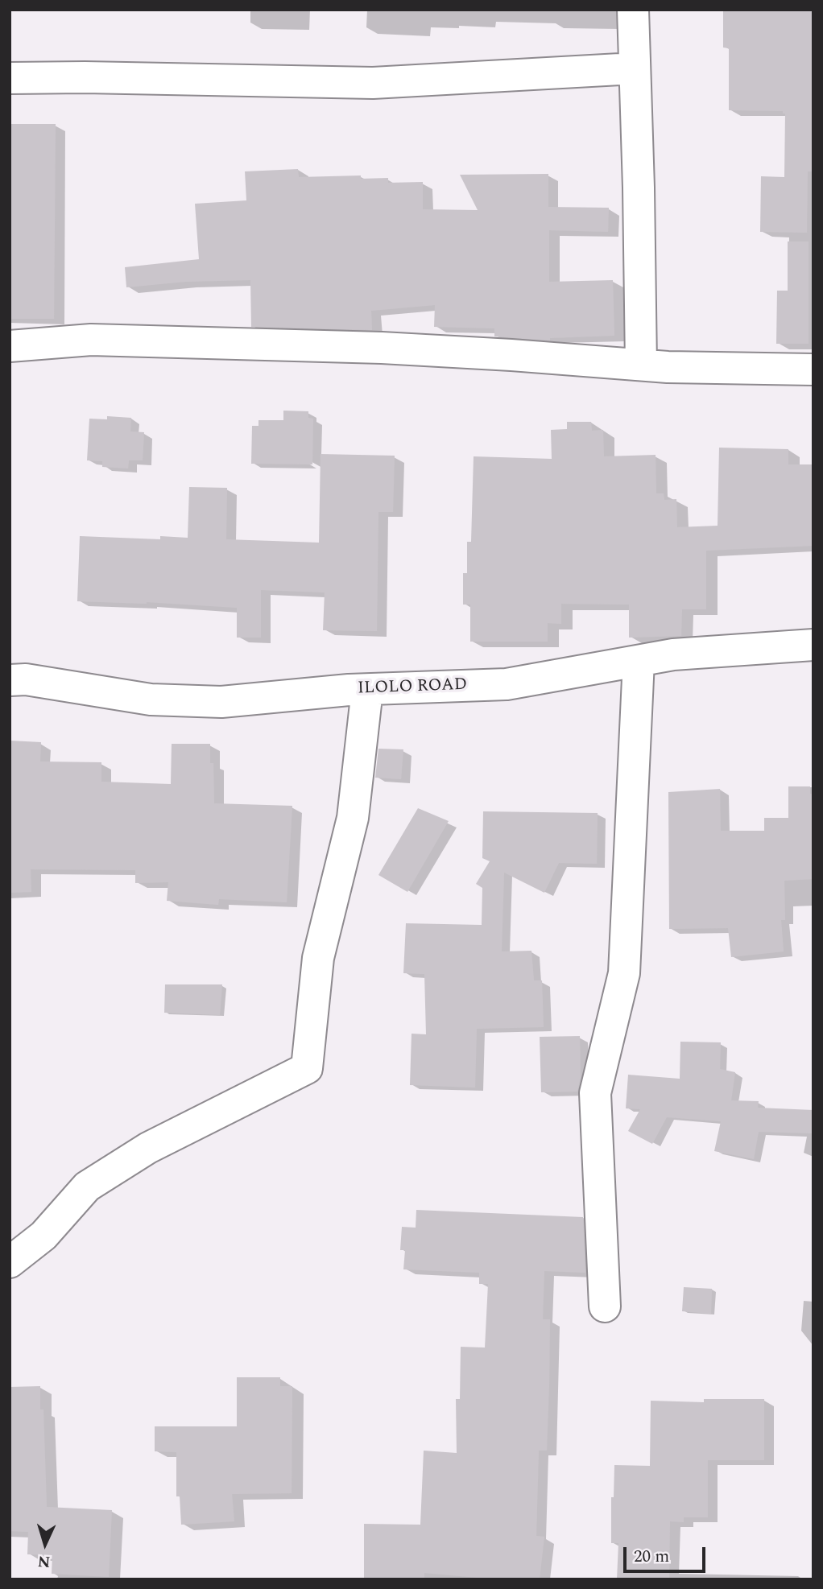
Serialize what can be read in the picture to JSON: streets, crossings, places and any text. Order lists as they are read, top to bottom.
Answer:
{
  "streets": {
    "street": ["ILOLO ROAD"]
  },
  "scale_bar": "20 m",
  "north": "bottom"
}
